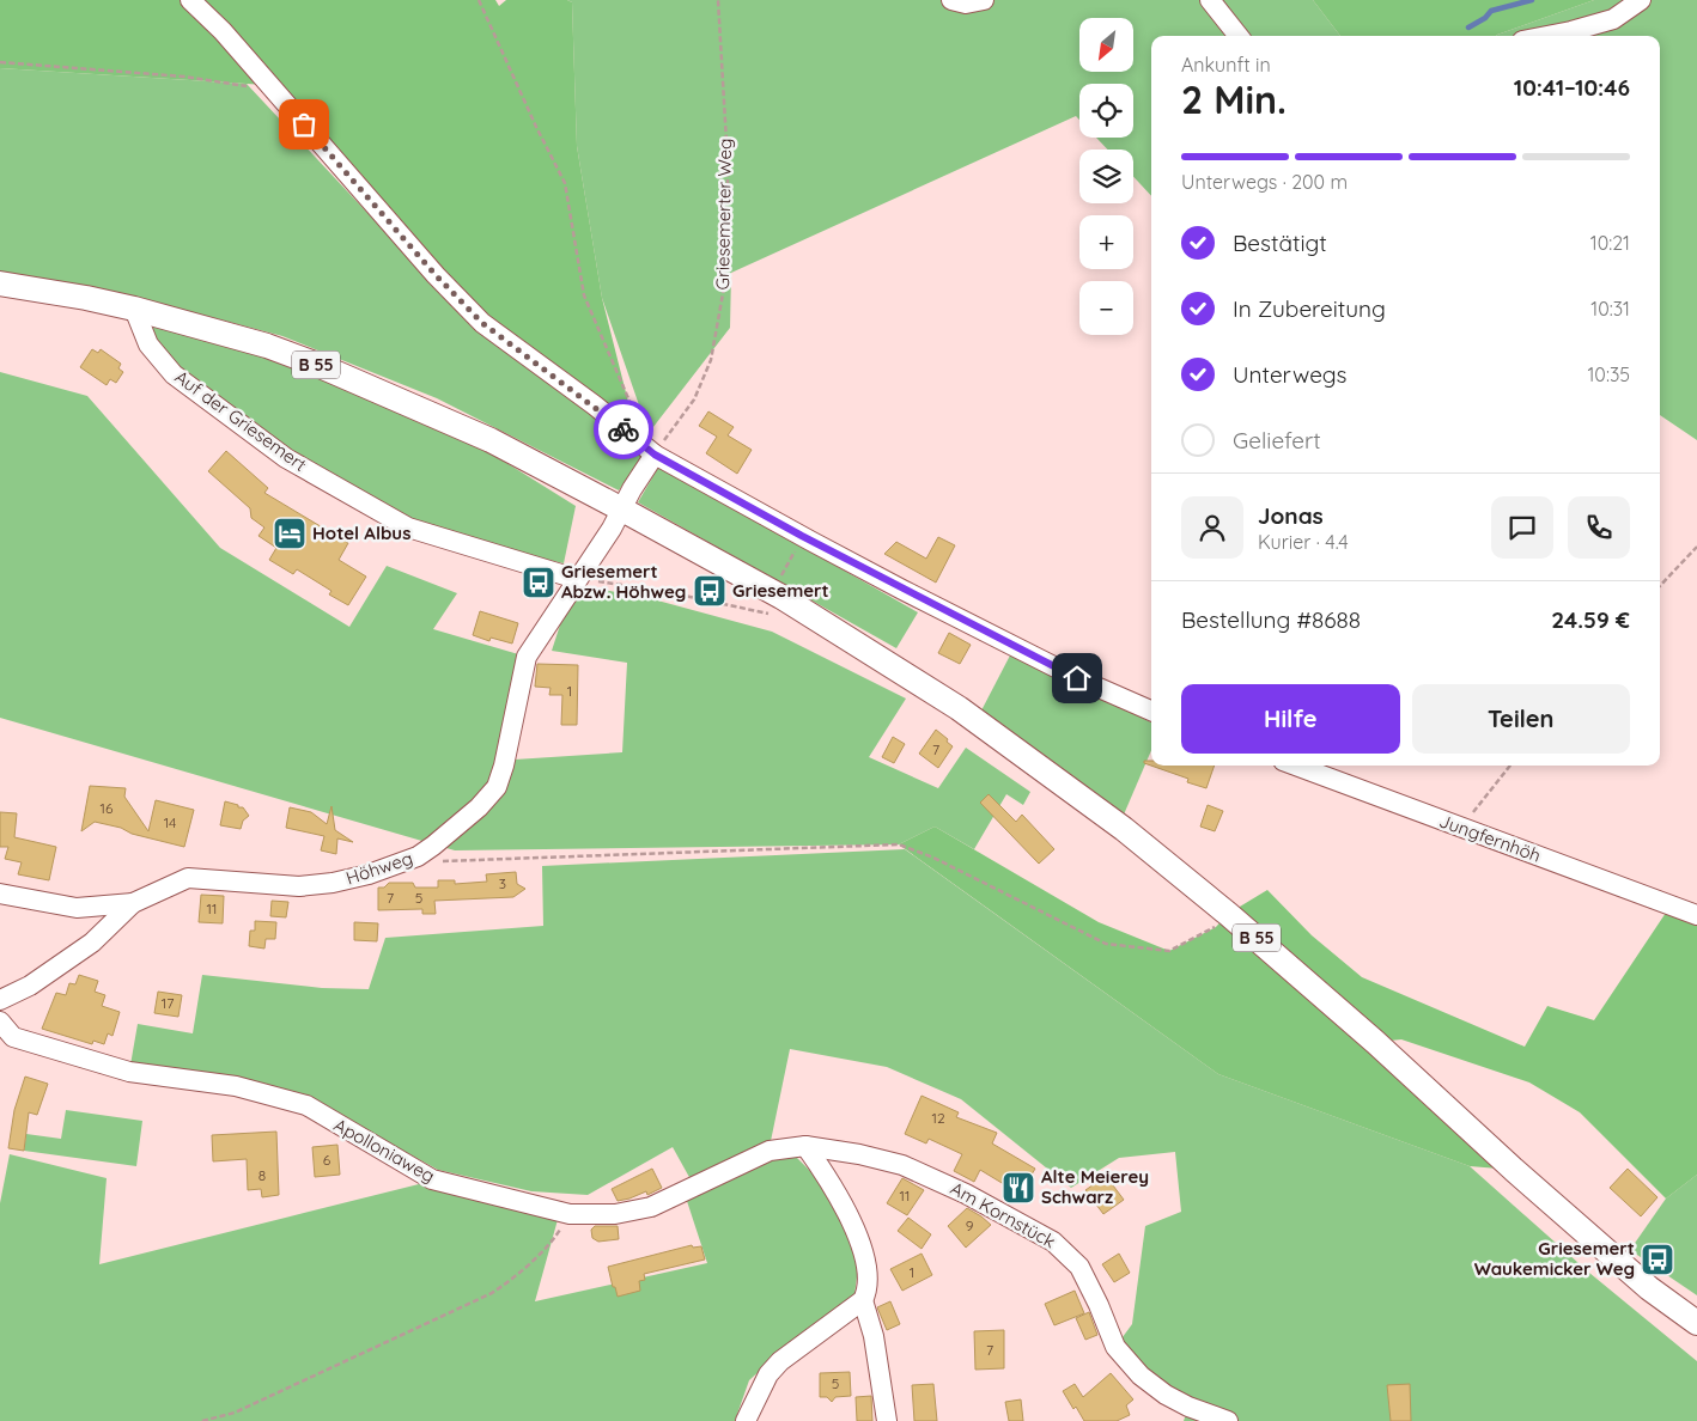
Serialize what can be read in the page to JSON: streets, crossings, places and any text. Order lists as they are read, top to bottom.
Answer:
{
  "streets": {
    "main road": ["B 55"],
    "street": [
      "Auf der Griesemert",
      "Jungfernhöh",
      "Höhweg",
      "Apolloniaweg",
      "Am Kornstück"
    ],
    "path": ["Griesemerter Weg"]
  },
  "crossings": [
    ["B 55", "Auf der Griesemert"],
    ["B 55", "Höhweg"],
    ["Auf der Griesemert", "Höhweg"],
    ["Apolloniaweg", "Am Kornstück"]
  ],
  "places": {
    "hotel": ["Hotel Albus"],
    "bus stop": ["Griesemert Abzw. Höhweg", "Griesemert", "Griesemert Waukemicker Weg"],
    "restaurant": ["Alte Meierey Schwarz"]
  },
  "house_numbers": [
    "1",
    "7",
    "16",
    "14",
    "3",
    "7",
    "5",
    "11",
    "17",
    "12",
    "6",
    "8",
    "11",
    "9",
    "1",
    "7",
    "5"
  ],
  "north": "bottom left",
  "page": {
    "map_buttons": ["+", "−"],
    "heading": ["2 Min.", "Ankunft in", "10:41–10:46"],
    "panel": [
      "Jonas",
      "Kurier · 4.4",
      "Bestellung #8688",
      "24.59 €"
    ],
    "bar": "Unterwegs · 200 m",
    "list": [
      ["Bestätigt", "10:21"],
      ["In Zubereitung", "10:31"],
      ["Unterwegs", "10:35"],
      "Geliefert"
    ],
    "buttons": ["Hilfe", "Teilen"]
  }
}
